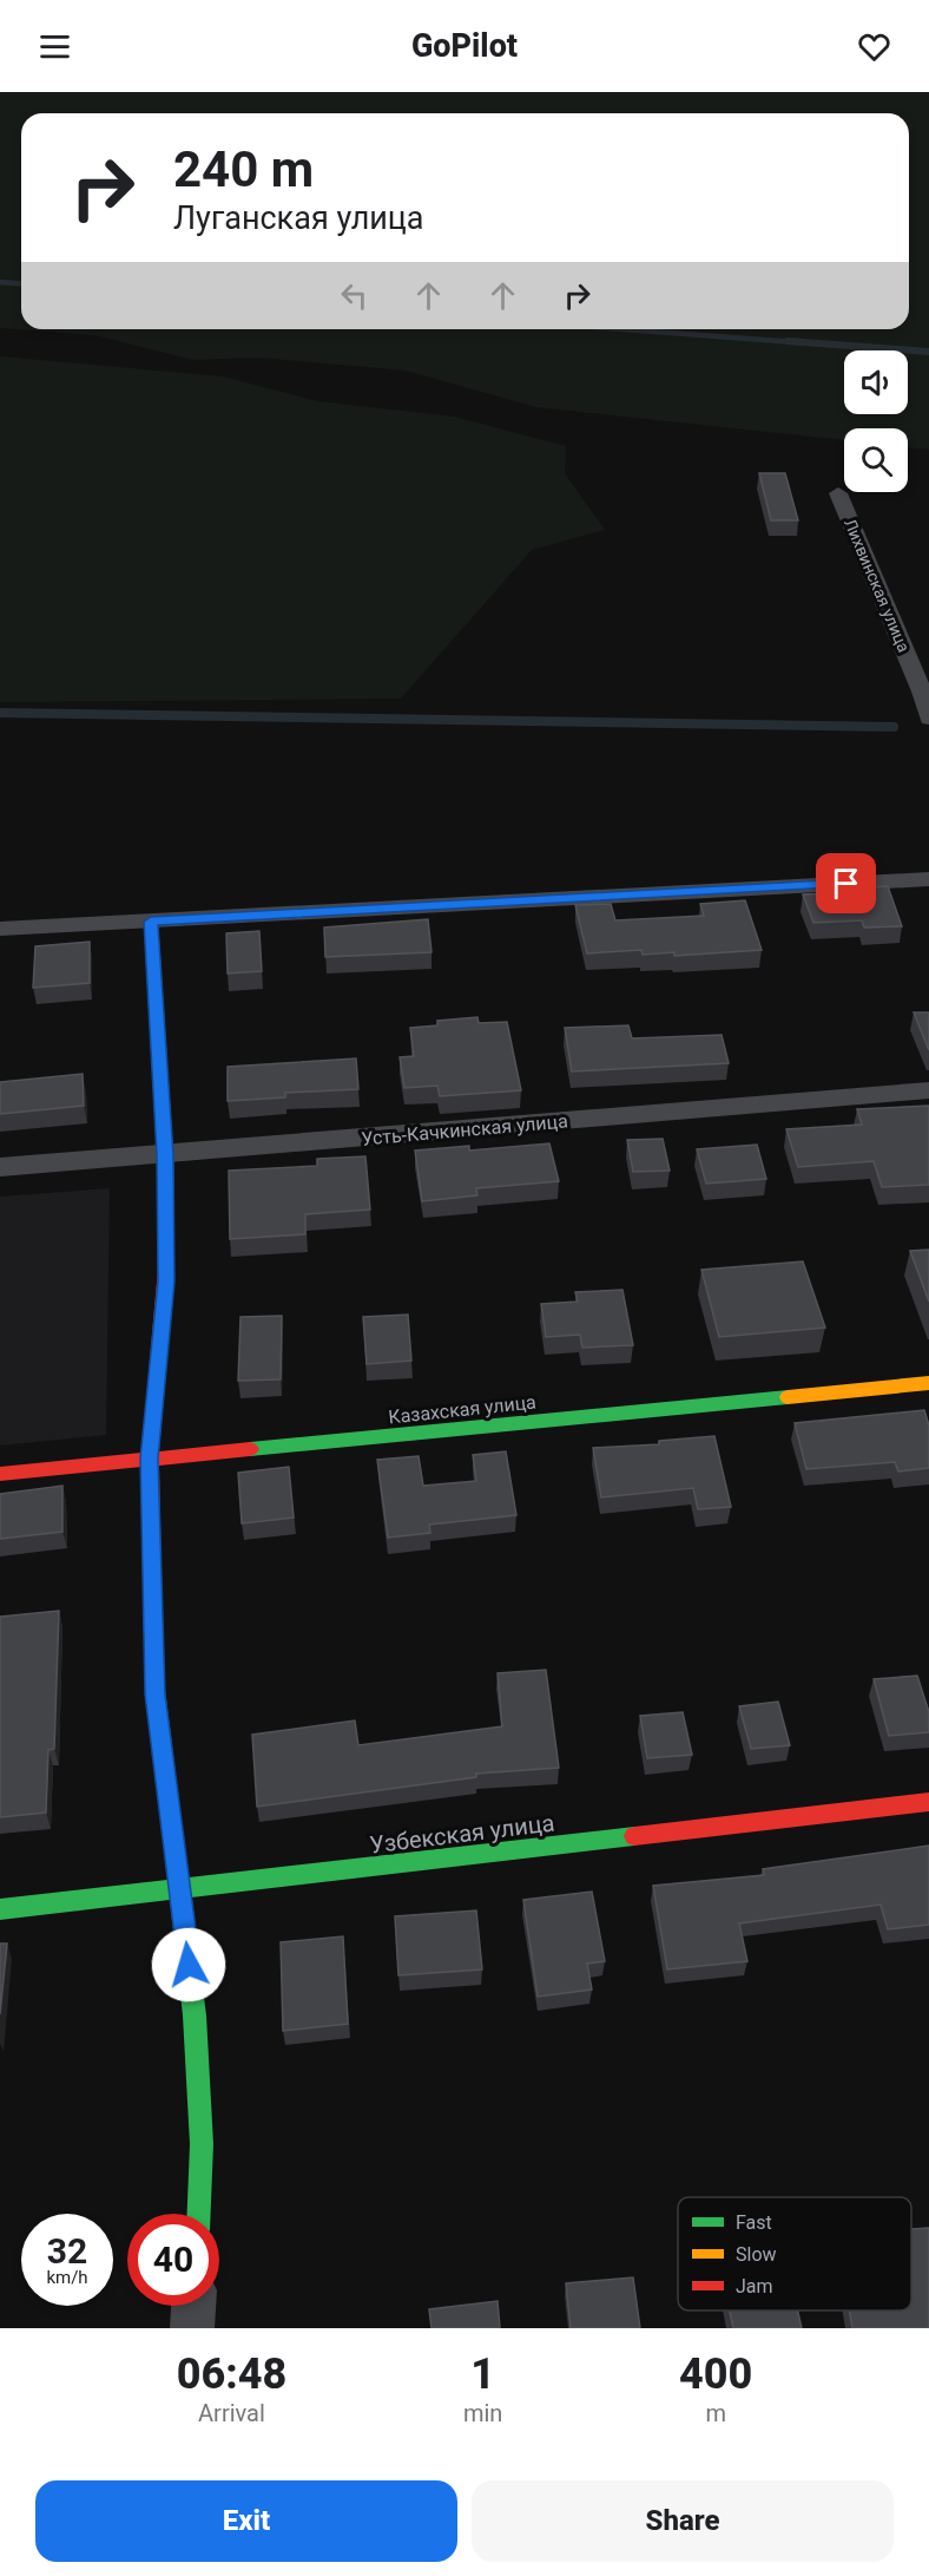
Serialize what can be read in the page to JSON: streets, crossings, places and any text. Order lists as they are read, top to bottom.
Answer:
{
  "streets": {
    "street": [
      "Лихвинская улица",
      "Усть-Качкинская улица",
      "Казахская улица",
      "Узбекская улица"
    ]
  },
  "legend": ["Fast", "Slow", "Jam"],
  "page": {
    "header": "GoPilot",
    "turn": ["240 m", "Луганская улица"],
    "speed": "32 km/h",
    "limit": "40",
    "eta": [
      "06:48",
      "Arrival",
      "1",
      "min",
      "400",
      "m"
    ],
    "buttons": ["Exit", "Share"]
  }
}
